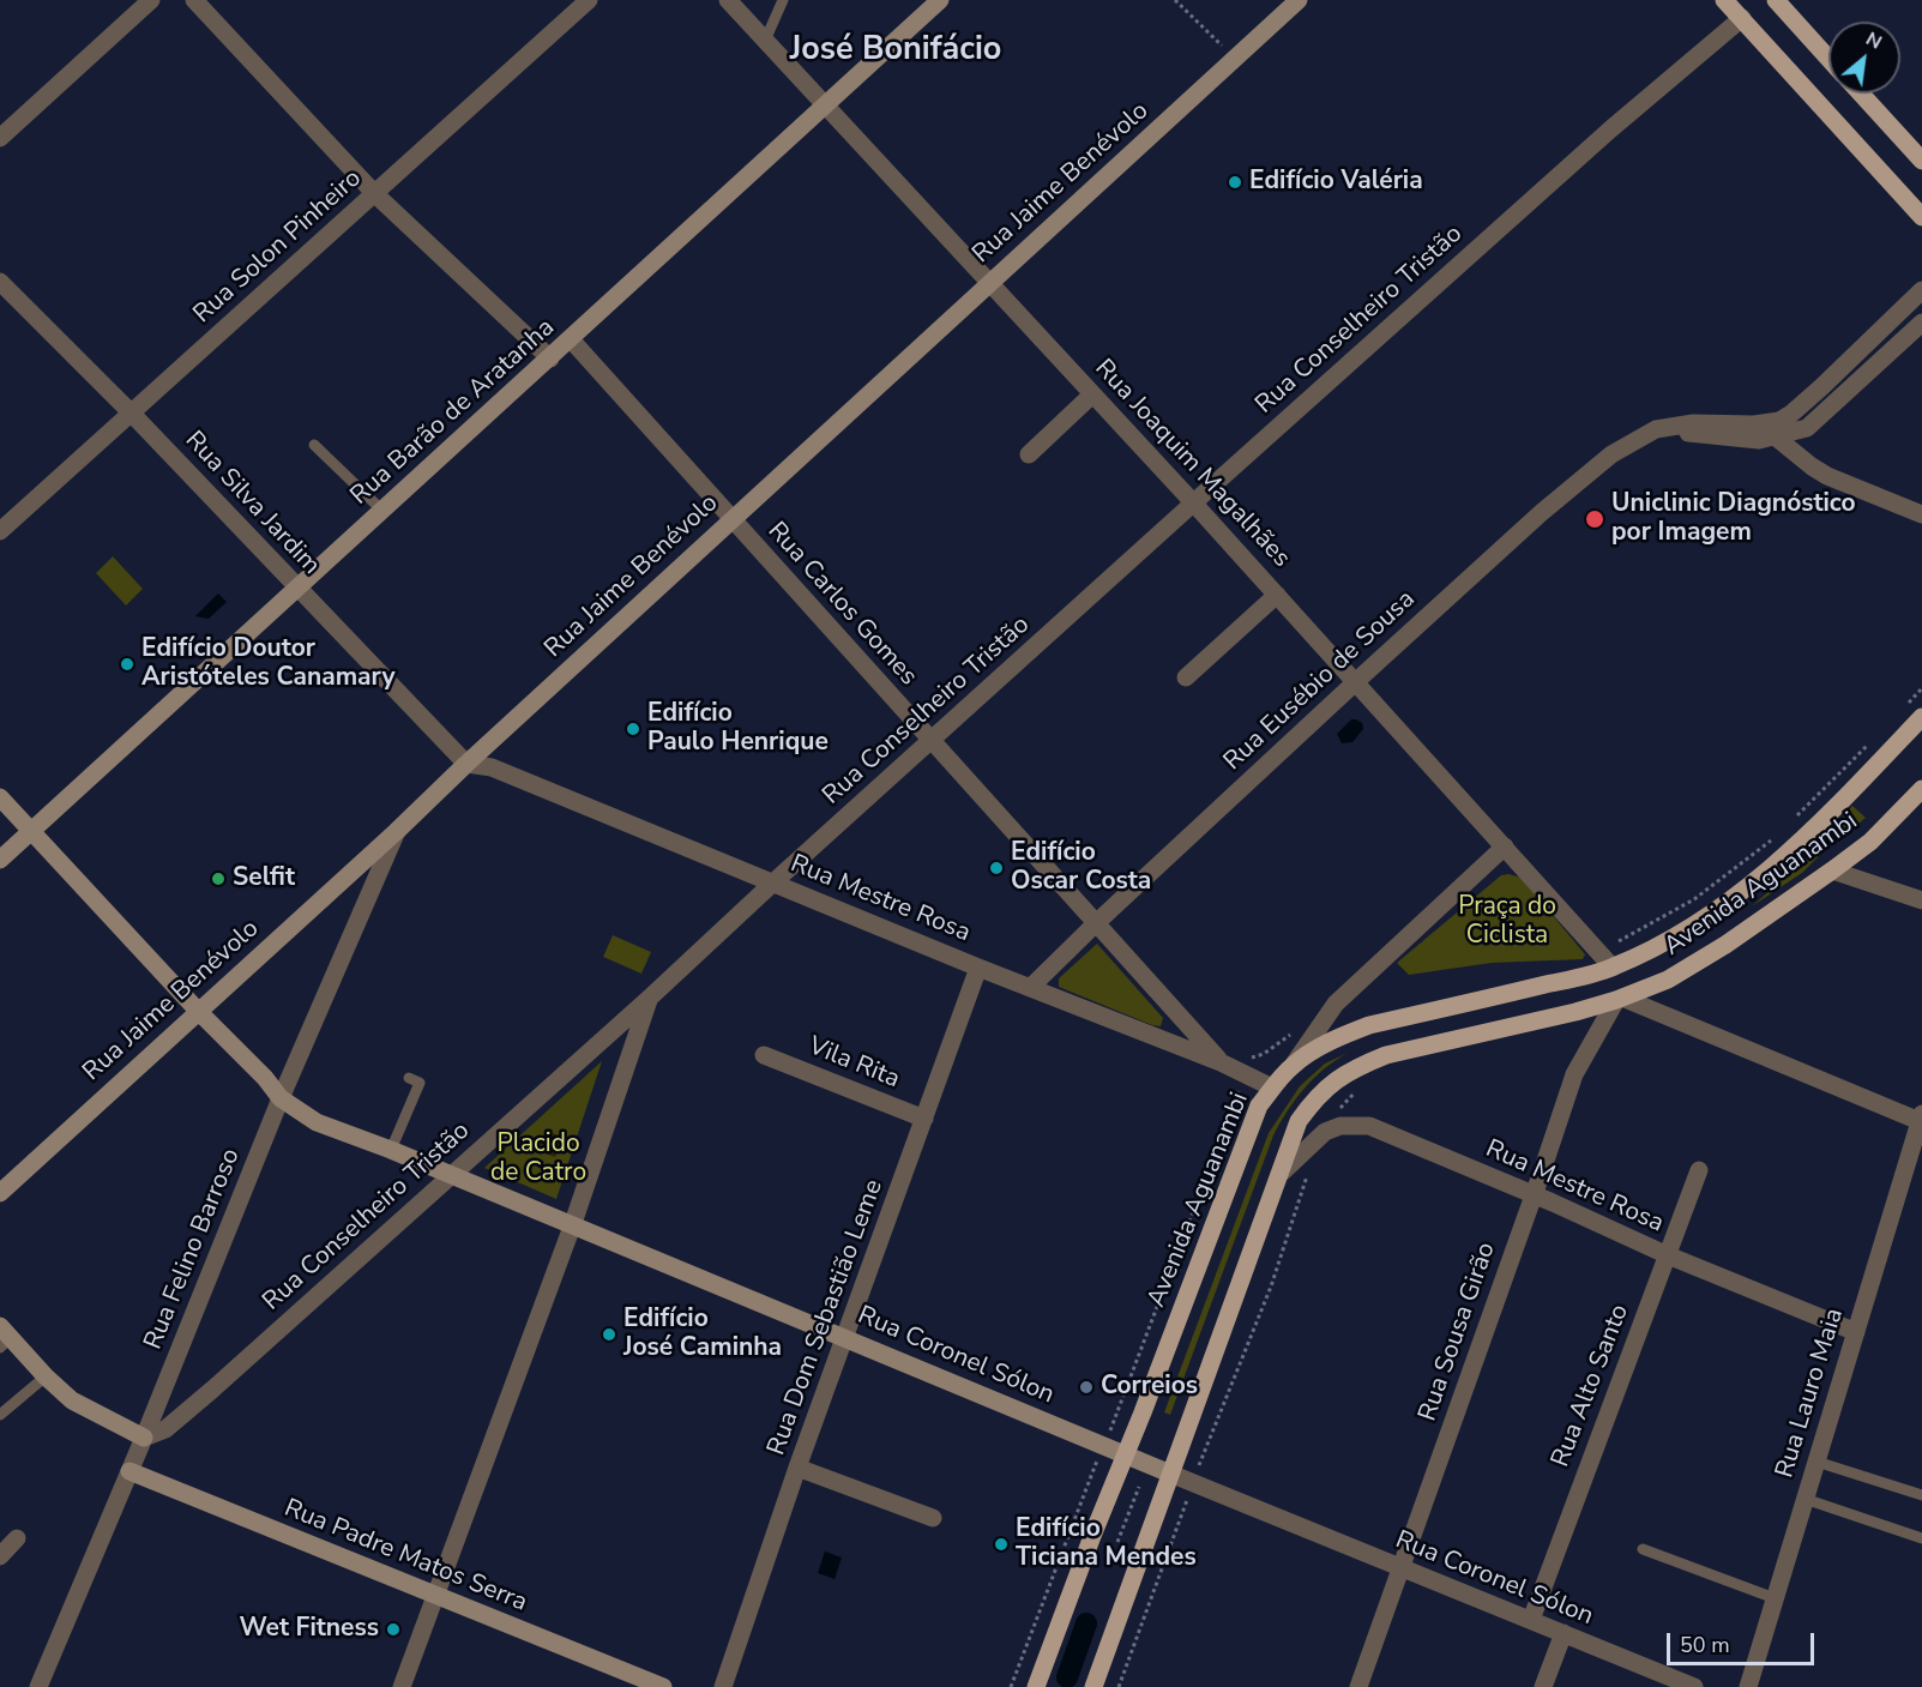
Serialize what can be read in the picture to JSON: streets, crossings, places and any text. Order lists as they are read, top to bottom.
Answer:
{
  "streets": {
    "main road": ["Avenida Aguanambi"],
    "street": [
      "Rua Jaime Benévolo",
      "Rua Solon Pinheiro",
      "Rua Conselheiro Tristão",
      "Rua Barão de Aratanha",
      "Rua Joaquim Magalhães",
      "Rua Silva Jardim",
      "Rua Carlos Gomes",
      "Rua Eusébio de Sousa",
      "Rua Mestre Rosa",
      "Vila Rita",
      "Rua Felino Barroso",
      "Rua Dom Sebastião Leme",
      "Rua Sousa Girão",
      "Rua Coronel Sólon",
      "Rua Alto Santo",
      "Rua Lauro Maia",
      "Rua Padre Matos Serra"
    ]
  },
  "crossings": [
    ["Rua Jaime Benévolo", "Rua Joaquim Magalhães"],
    ["Rua Jaime Benévolo", "Rua Silva Jardim"],
    ["Rua Jaime Benévolo", "Rua Carlos Gomes"],
    ["Rua Jaime Benévolo", "Rua Mestre Rosa"],
    ["Rua Jaime Benévolo", "Rua Felino Barroso"],
    ["Rua Jaime Benévolo", "Rua Coronel Sólon"],
    ["Rua Solon Pinheiro", "Rua Silva Jardim"],
    ["Rua Conselheiro Tristão", "Rua Joaquim Magalhães"],
    ["Rua Conselheiro Tristão", "Rua Carlos Gomes"],
    ["Rua Conselheiro Tristão", "Rua Mestre Rosa"],
    ["Rua Conselheiro Tristão", "Rua Felino Barroso"],
    ["Rua Conselheiro Tristão", "Rua Coronel Sólon"],
    ["Rua Barão de Aratanha", "Rua Joaquim Magalhães"],
    ["Rua Barão de Aratanha", "Rua Silva Jardim"],
    ["Rua Barão de Aratanha", "Rua Carlos Gomes"],
    ["Rua Barão de Aratanha", "Rua Coronel Sólon"],
    ["Rua Joaquim Magalhães", "Rua Eusébio de Sousa"],
    ["Rua Joaquim Magalhães", "Avenida Aguanambi"],
    ["Rua Silva Jardim", "Rua Mestre Rosa"],
    ["Rua Carlos Gomes", "Rua Eusébio de Sousa"],
    ["Rua Carlos Gomes", "Rua Mestre Rosa"],
    ["Rua Eusébio de Sousa", "Rua Mestre Rosa"],
    ["Avenida Aguanambi", "Rua Mestre Rosa"],
    ["Avenida Aguanambi", "Rua Sousa Girão"],
    ["Avenida Aguanambi", "Rua Coronel Sólon"],
    ["Rua Mestre Rosa", "Rua Dom Sebastião Leme"],
    ["Rua Mestre Rosa", "Rua Sousa Girão"],
    ["Rua Mestre Rosa", "Rua Alto Santo"],
    ["Rua Mestre Rosa", "Rua Lauro Maia"],
    ["Vila Rita", "Rua Dom Sebastião Leme"],
    ["Rua Felino Barroso", "Rua Coronel Sólon"],
    ["Rua Felino Barroso", "Rua Padre Matos Serra"],
    ["Rua Dom Sebastião Leme", "Rua Coronel Sólon"],
    ["Rua Sousa Girão", "Rua Coronel Sólon"],
    ["Rua Coronel Sólon", "Rua Alto Santo"]
  ],
  "districts": ["José Bonifácio"],
  "parks": ["Praça do Ciclista", "Placido de Catro"],
  "places": [
    "Edifício Valéria",
    "Uniclinic Diagnóstico por Imagem",
    "Edifício Doutor Aristóteles Canamary",
    "Edifício Paulo Henrique",
    "Edifício Oscar Costa",
    "Selfit",
    "Edifício José Caminha",
    "Correios",
    "Edifício Ticiana Mendes",
    "Wet Fitness"
  ],
  "scale_bar": "50 m",
  "north": "top right"
}
